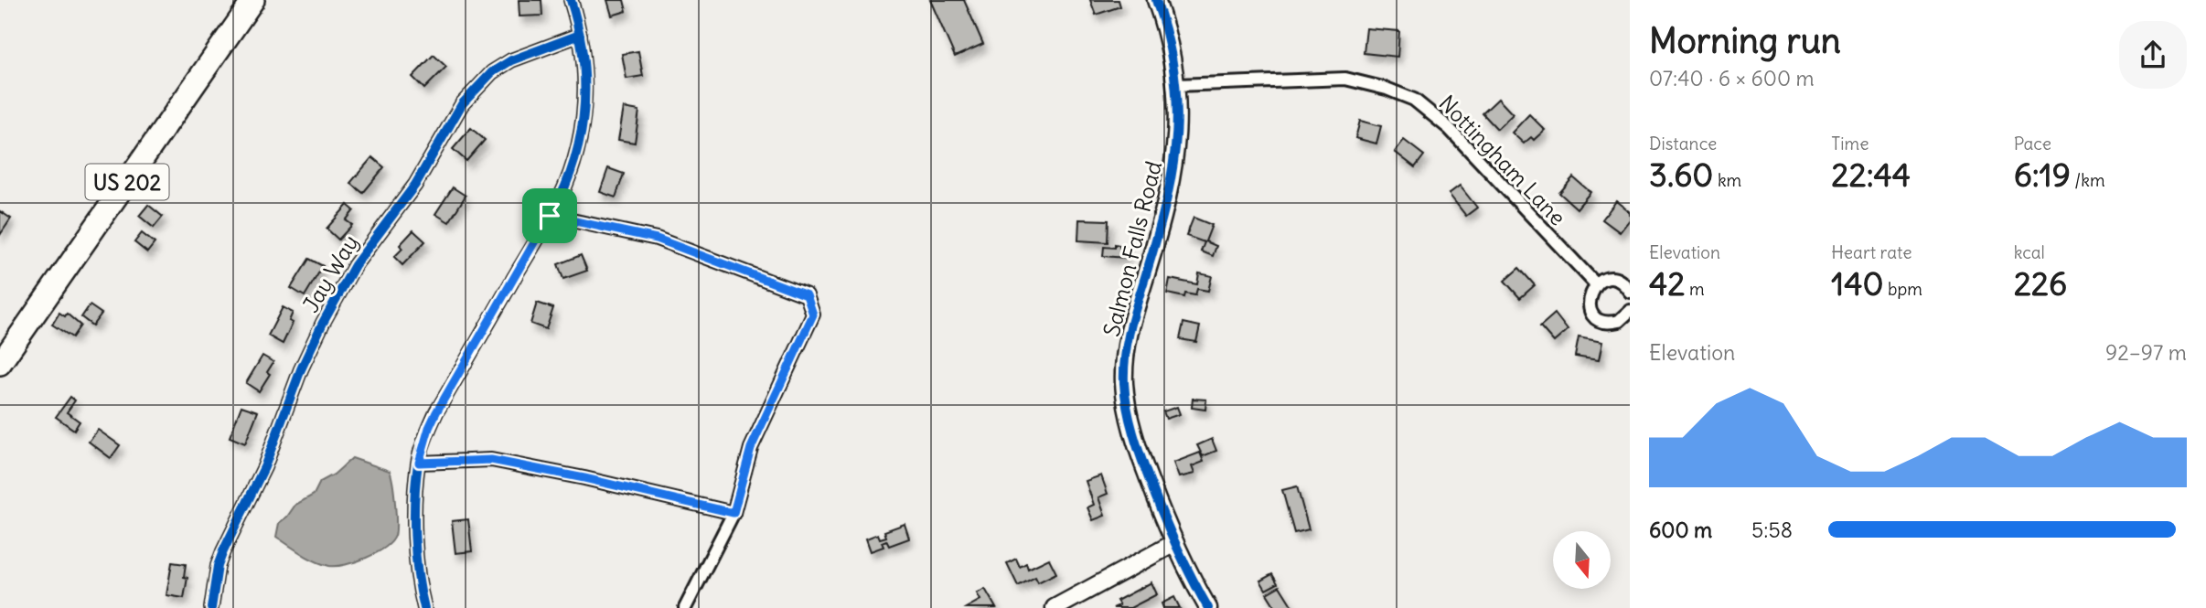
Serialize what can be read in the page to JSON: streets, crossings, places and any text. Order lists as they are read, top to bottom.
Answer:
{
  "streets": {
    "highway": ["US 202"],
    "street": ["Nottingham Lane", "Salmon Falls Road", "Jay Way"]
  },
  "crossings": [
    ["Nottingham Lane", "Salmon Falls Road"]
  ],
  "north": "bottom",
  "page": {
    "heading": ["Morning run", "07:40 · 6 × 600 m"],
    "stats": [
      ["Distance", "3.60 km"],
      ["Time", "22:44"],
      ["Pace", "6:19 /km"],
      ["Elevation", "42 m"],
      ["Heart rate", "140 bpm"],
      ["kcal", "226"]
    ],
    "chart": ["Elevation", "92–97 m"],
    "list": [
      {
        "name": "600 m",
        "note": "5:58"
      }
    ]
  }
}
